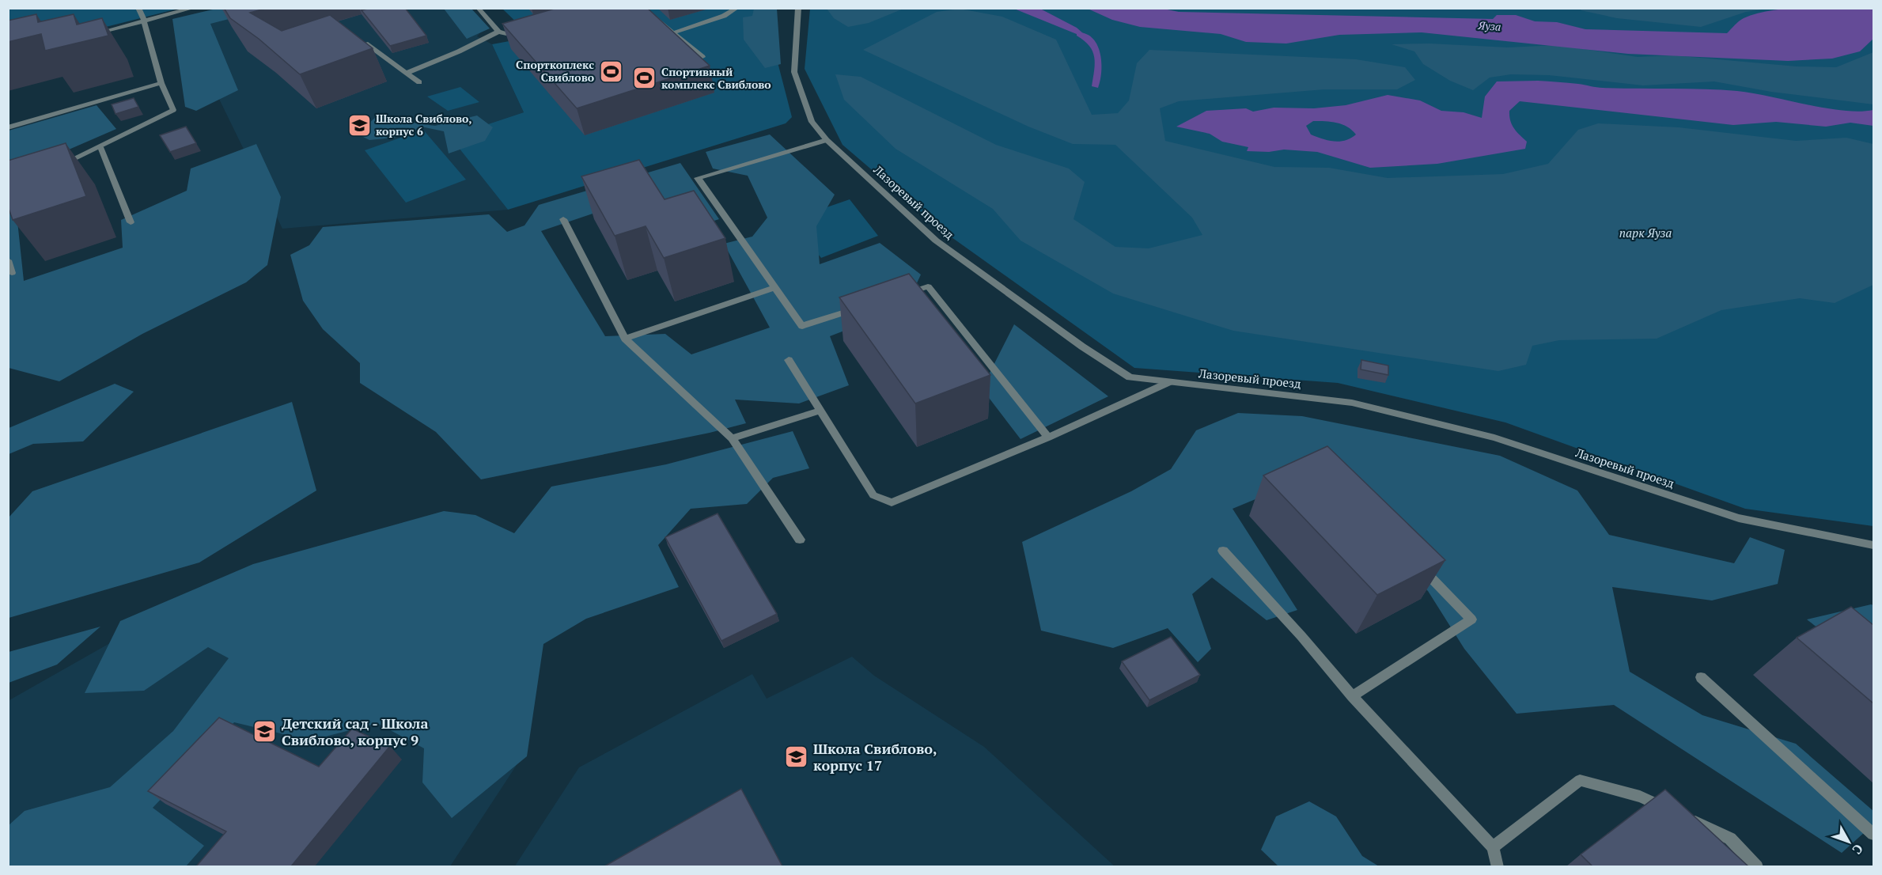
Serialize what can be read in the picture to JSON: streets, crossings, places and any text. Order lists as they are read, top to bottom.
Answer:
{
  "streets": {
    "street": ["Лазоревый проезд"]
  },
  "water": ["Яуза"],
  "parks": ["парк Яуза"],
  "places": {
    "sports": ["Спорткоплекс Свиблово", "Спортивный комплекс Свиблово"],
    "school or university": ["Школа Свиблово, корпус 6", "Детский сад - Школа Свиблово, корпус 9", "Школа Свиблово, корпус 17"]
  },
  "north": "bottom right"
}
